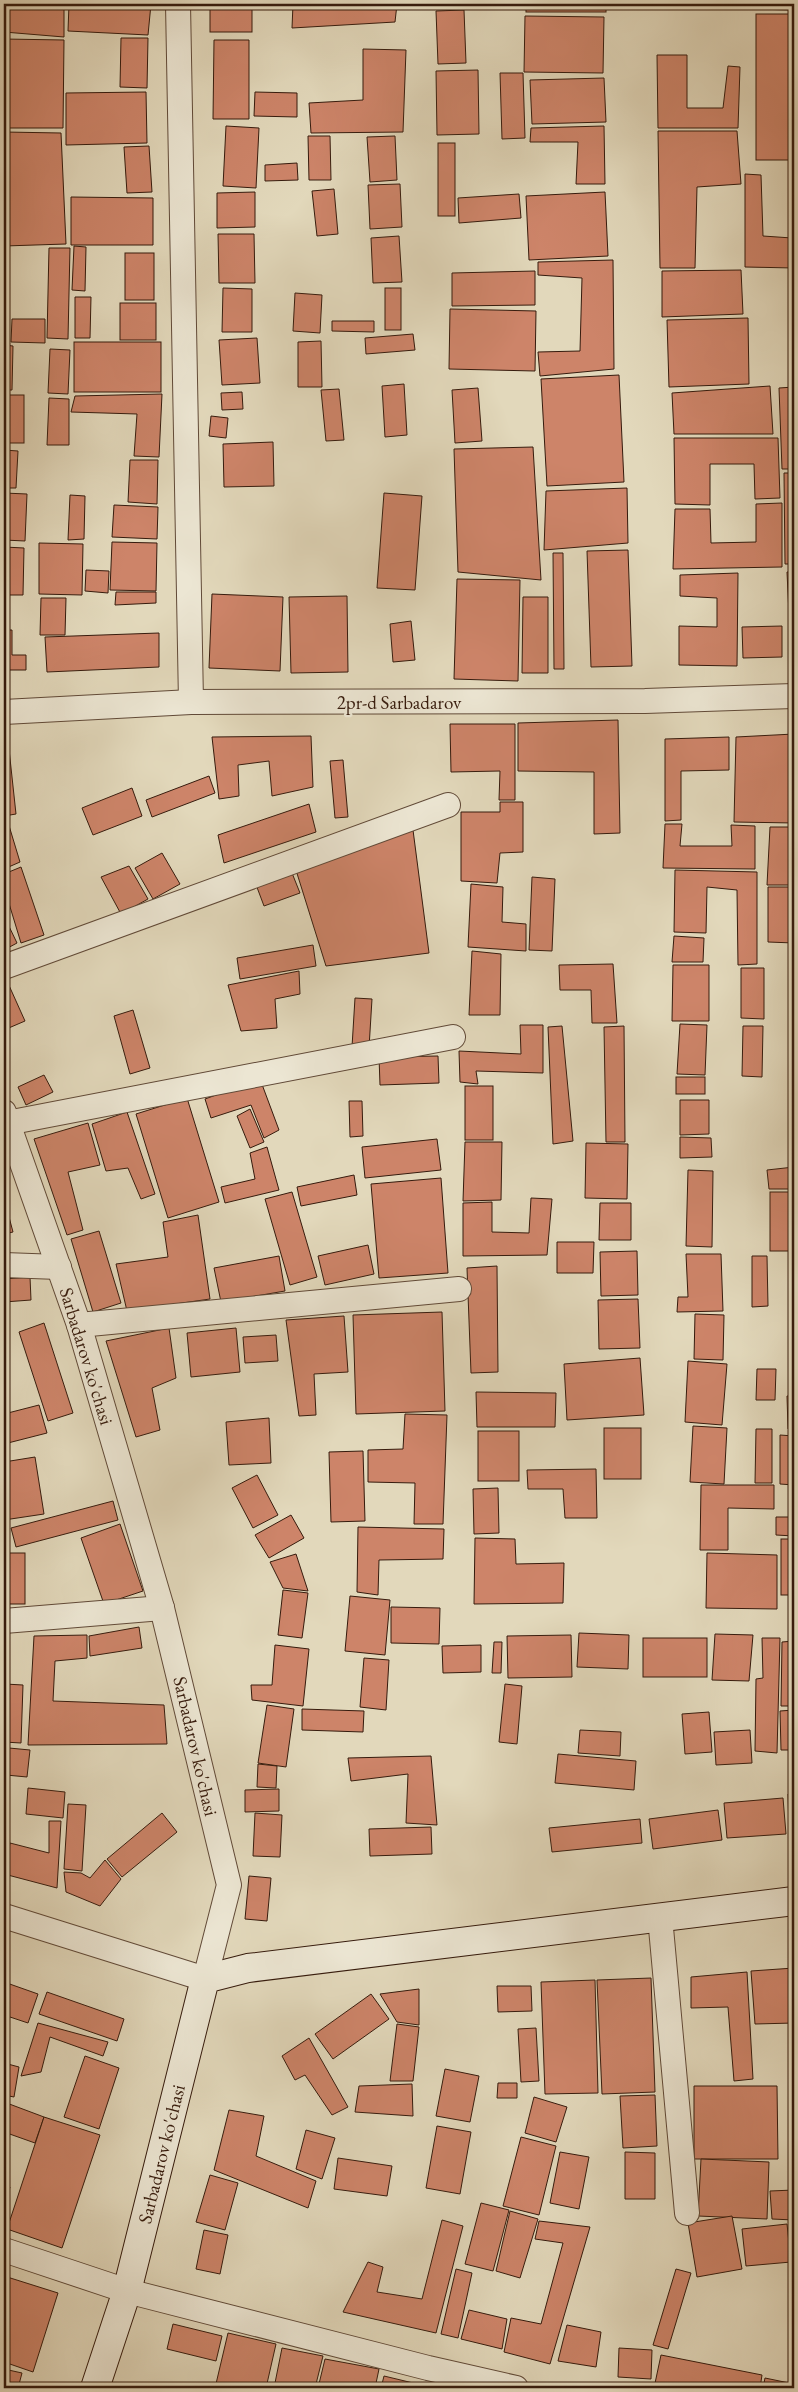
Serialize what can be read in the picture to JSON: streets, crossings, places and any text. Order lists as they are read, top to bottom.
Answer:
{
  "streets": {
    "street": ["2pr-d Sarbadarov", "Sarbadarov ko'chasi"]
  }
}
